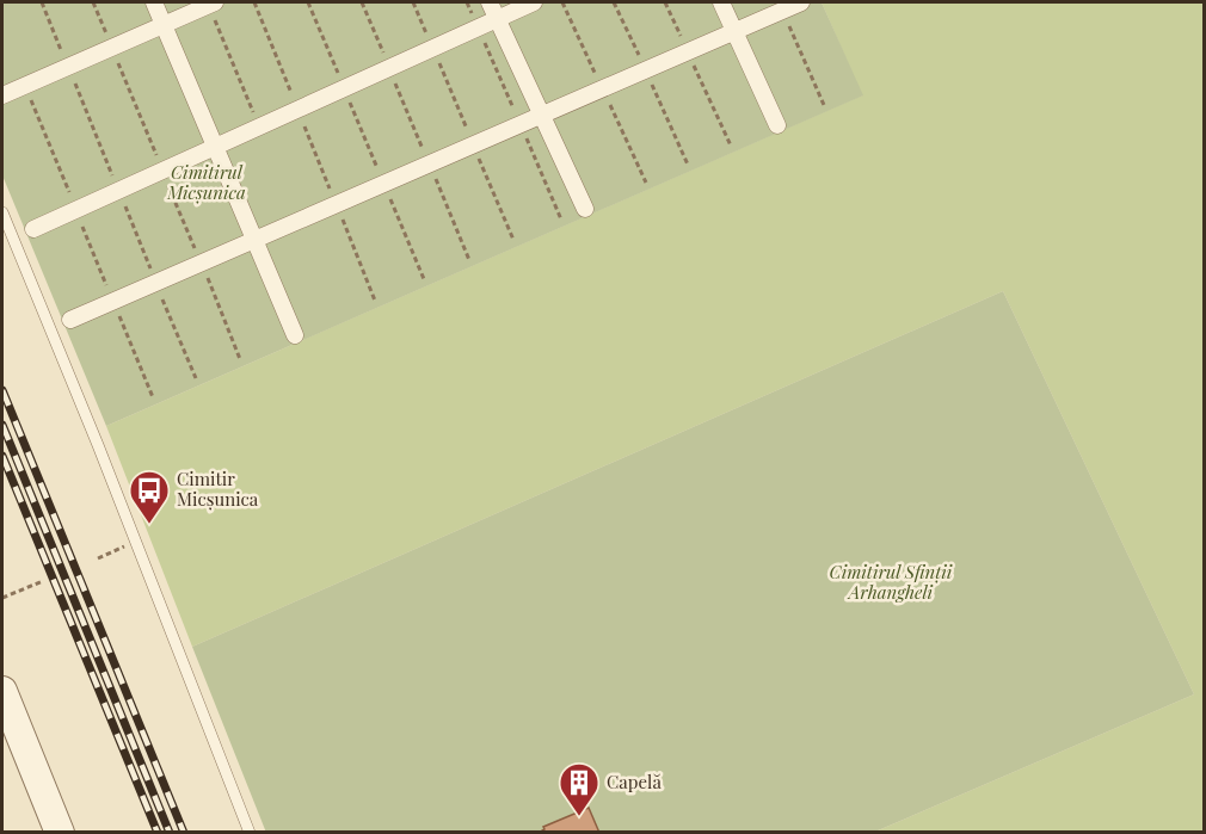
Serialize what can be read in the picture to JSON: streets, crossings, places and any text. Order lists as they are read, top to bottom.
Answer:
{
  "parks": ["Cimitirul Micșunica", "Cimitirul Sfinții Arhangheli"],
  "places": {
    "bus stop": ["Cimitir Micșunica"],
    "building": ["Capelă"]
  }
}
